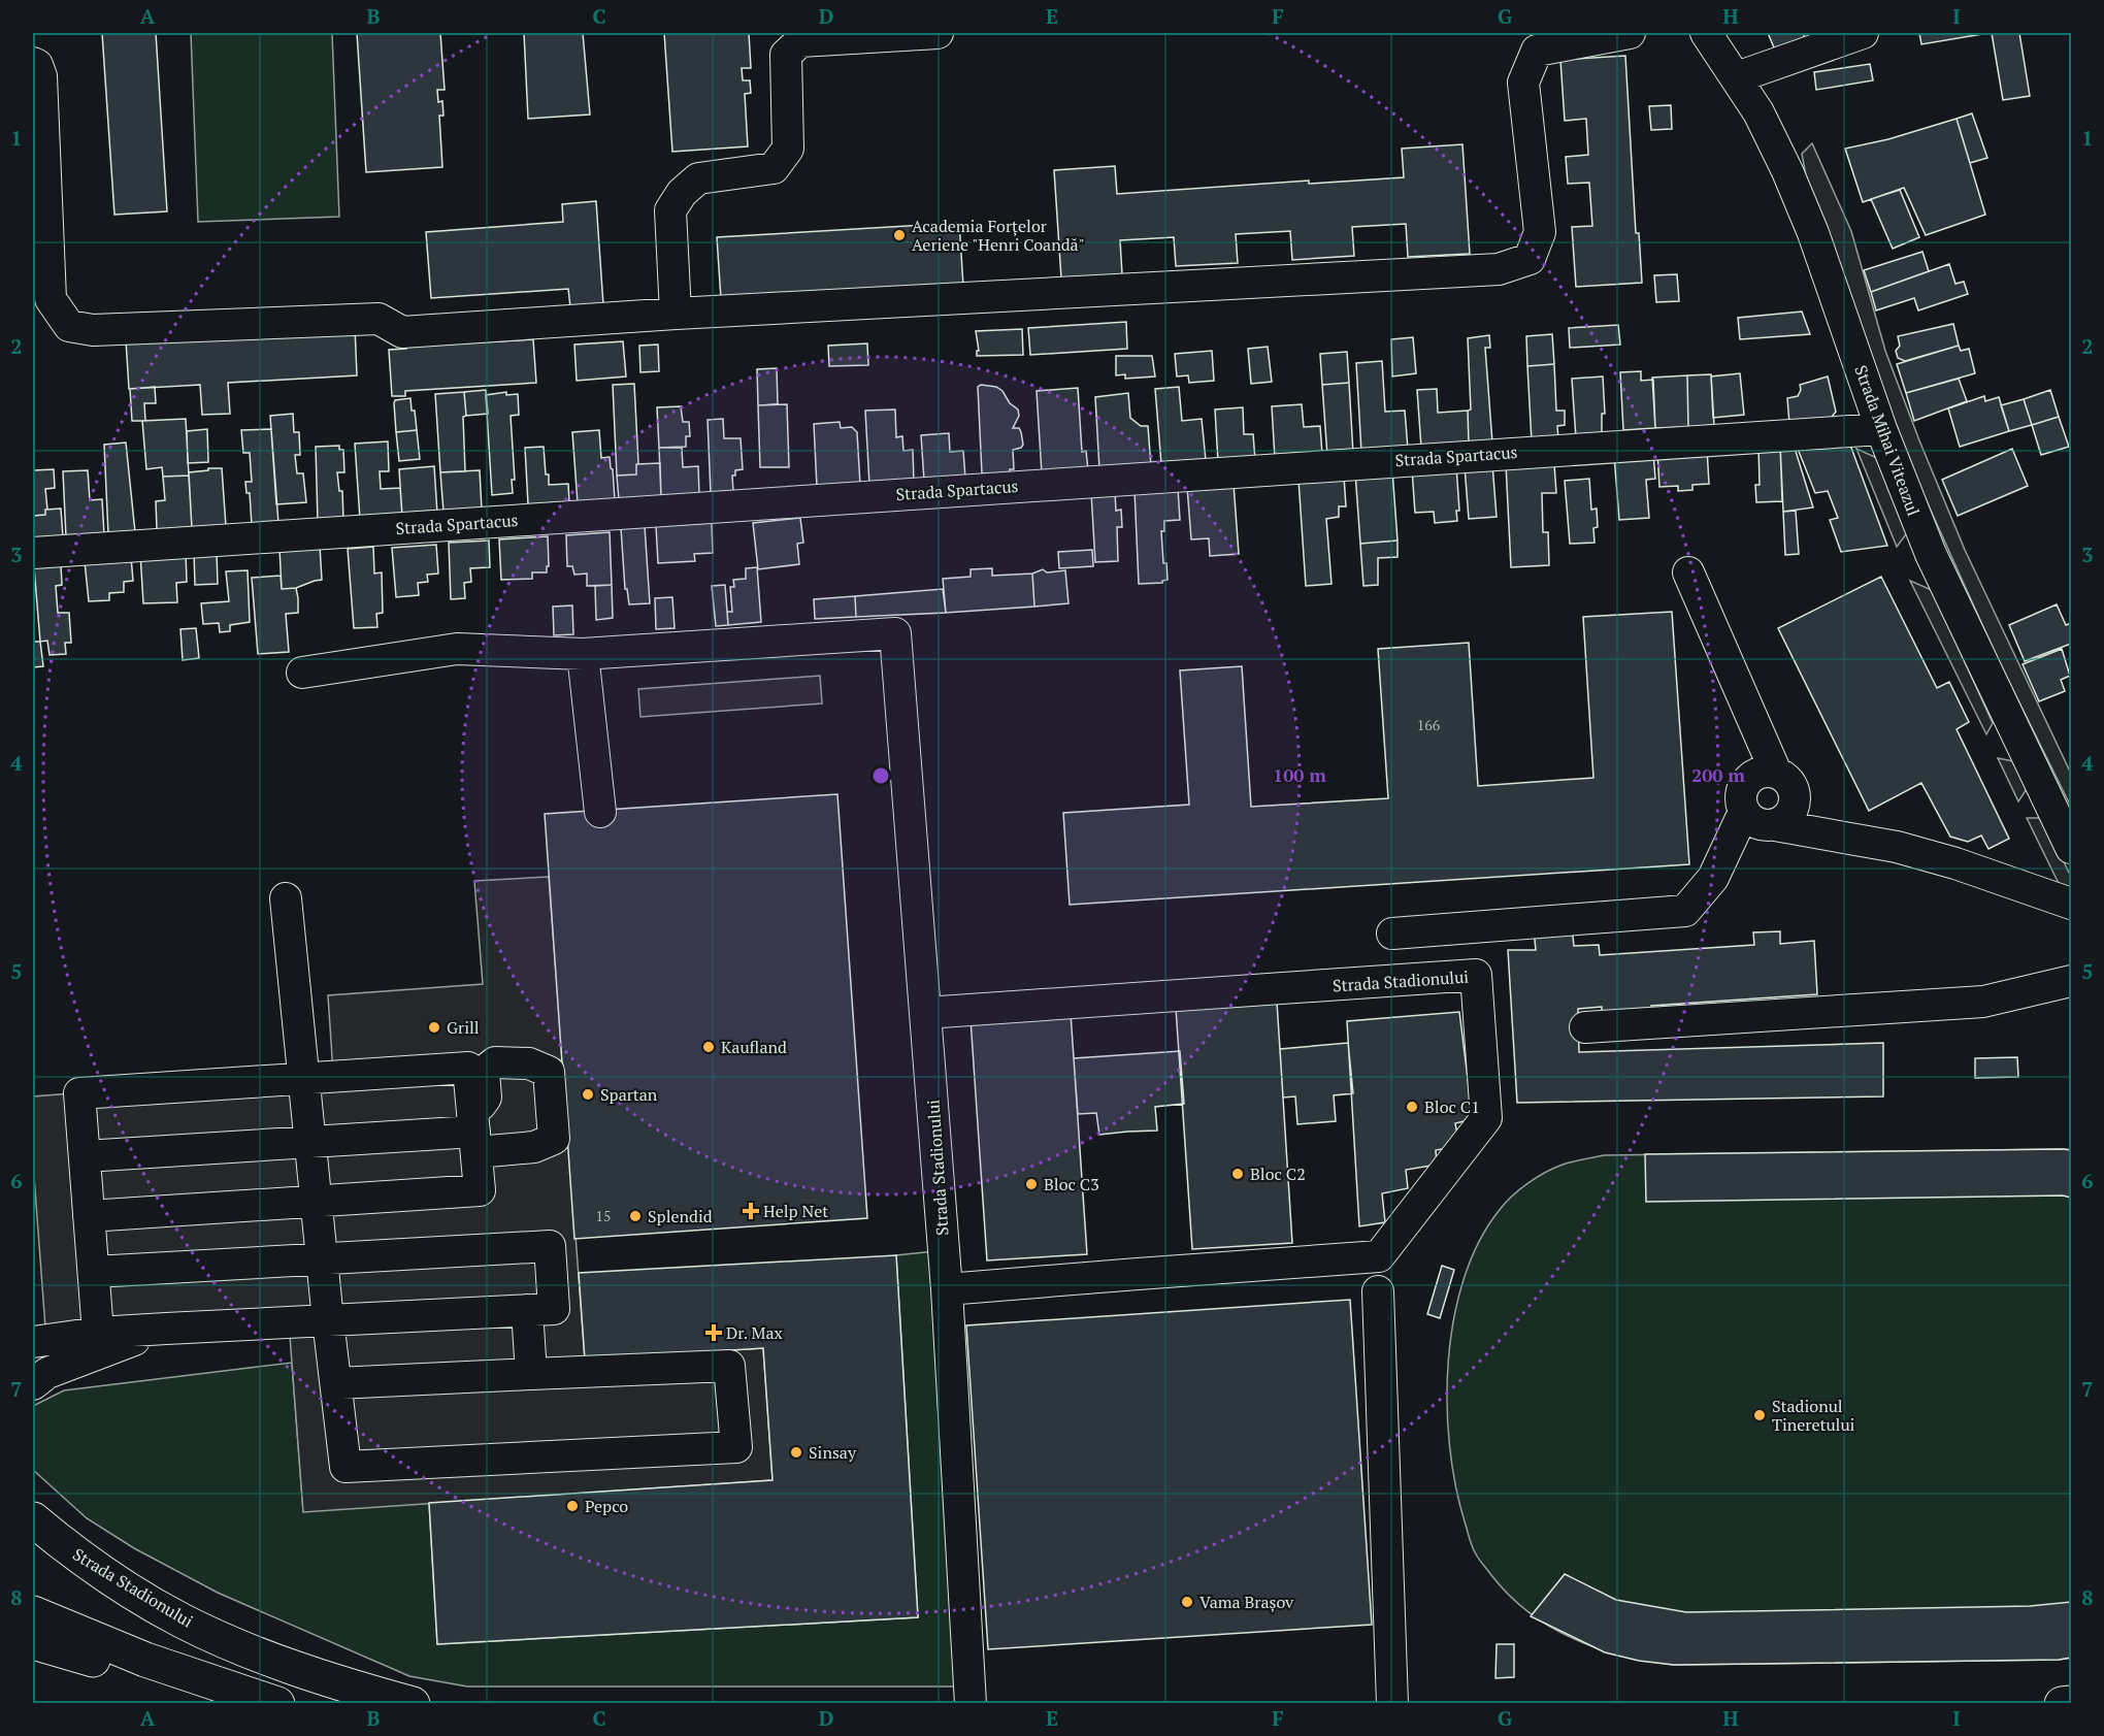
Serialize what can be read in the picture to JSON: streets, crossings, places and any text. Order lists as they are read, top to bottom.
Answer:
{
  "streets": {
    "main road": ["Strada Stadionului"],
    "street": ["Strada Mihai Viteazul", "Strada Spartacus"]
  },
  "crossings": [
    ["Strada Mihai Viteazul", "Strada Spartacus"]
  ],
  "places": {
    "other": [
      "Academia Forțelor Aeriene \"Henri Coandă\"",
      "Grill",
      "Kaufland",
      "Spartan",
      "Bloc C1",
      "Bloc C2",
      "Bloc C3",
      "Splendid",
      "Stadionul Tineretului",
      "Sinsay",
      "Pepco",
      "Vama Brașov"
    ],
    "health": ["Help Net", "Dr. Max"]
  },
  "house_numbers": ["166", "15"],
  "grid": {
    "columns": [
      "A",
      "B",
      "C",
      "D",
      "E",
      "F",
      "G",
      "H",
      "I"
    ],
    "rows": [
      "1",
      "2",
      "3",
      "4",
      "5",
      "6",
      "7",
      "8"
    ]
  },
  "rings": ["100 m", "200 m"]
}
